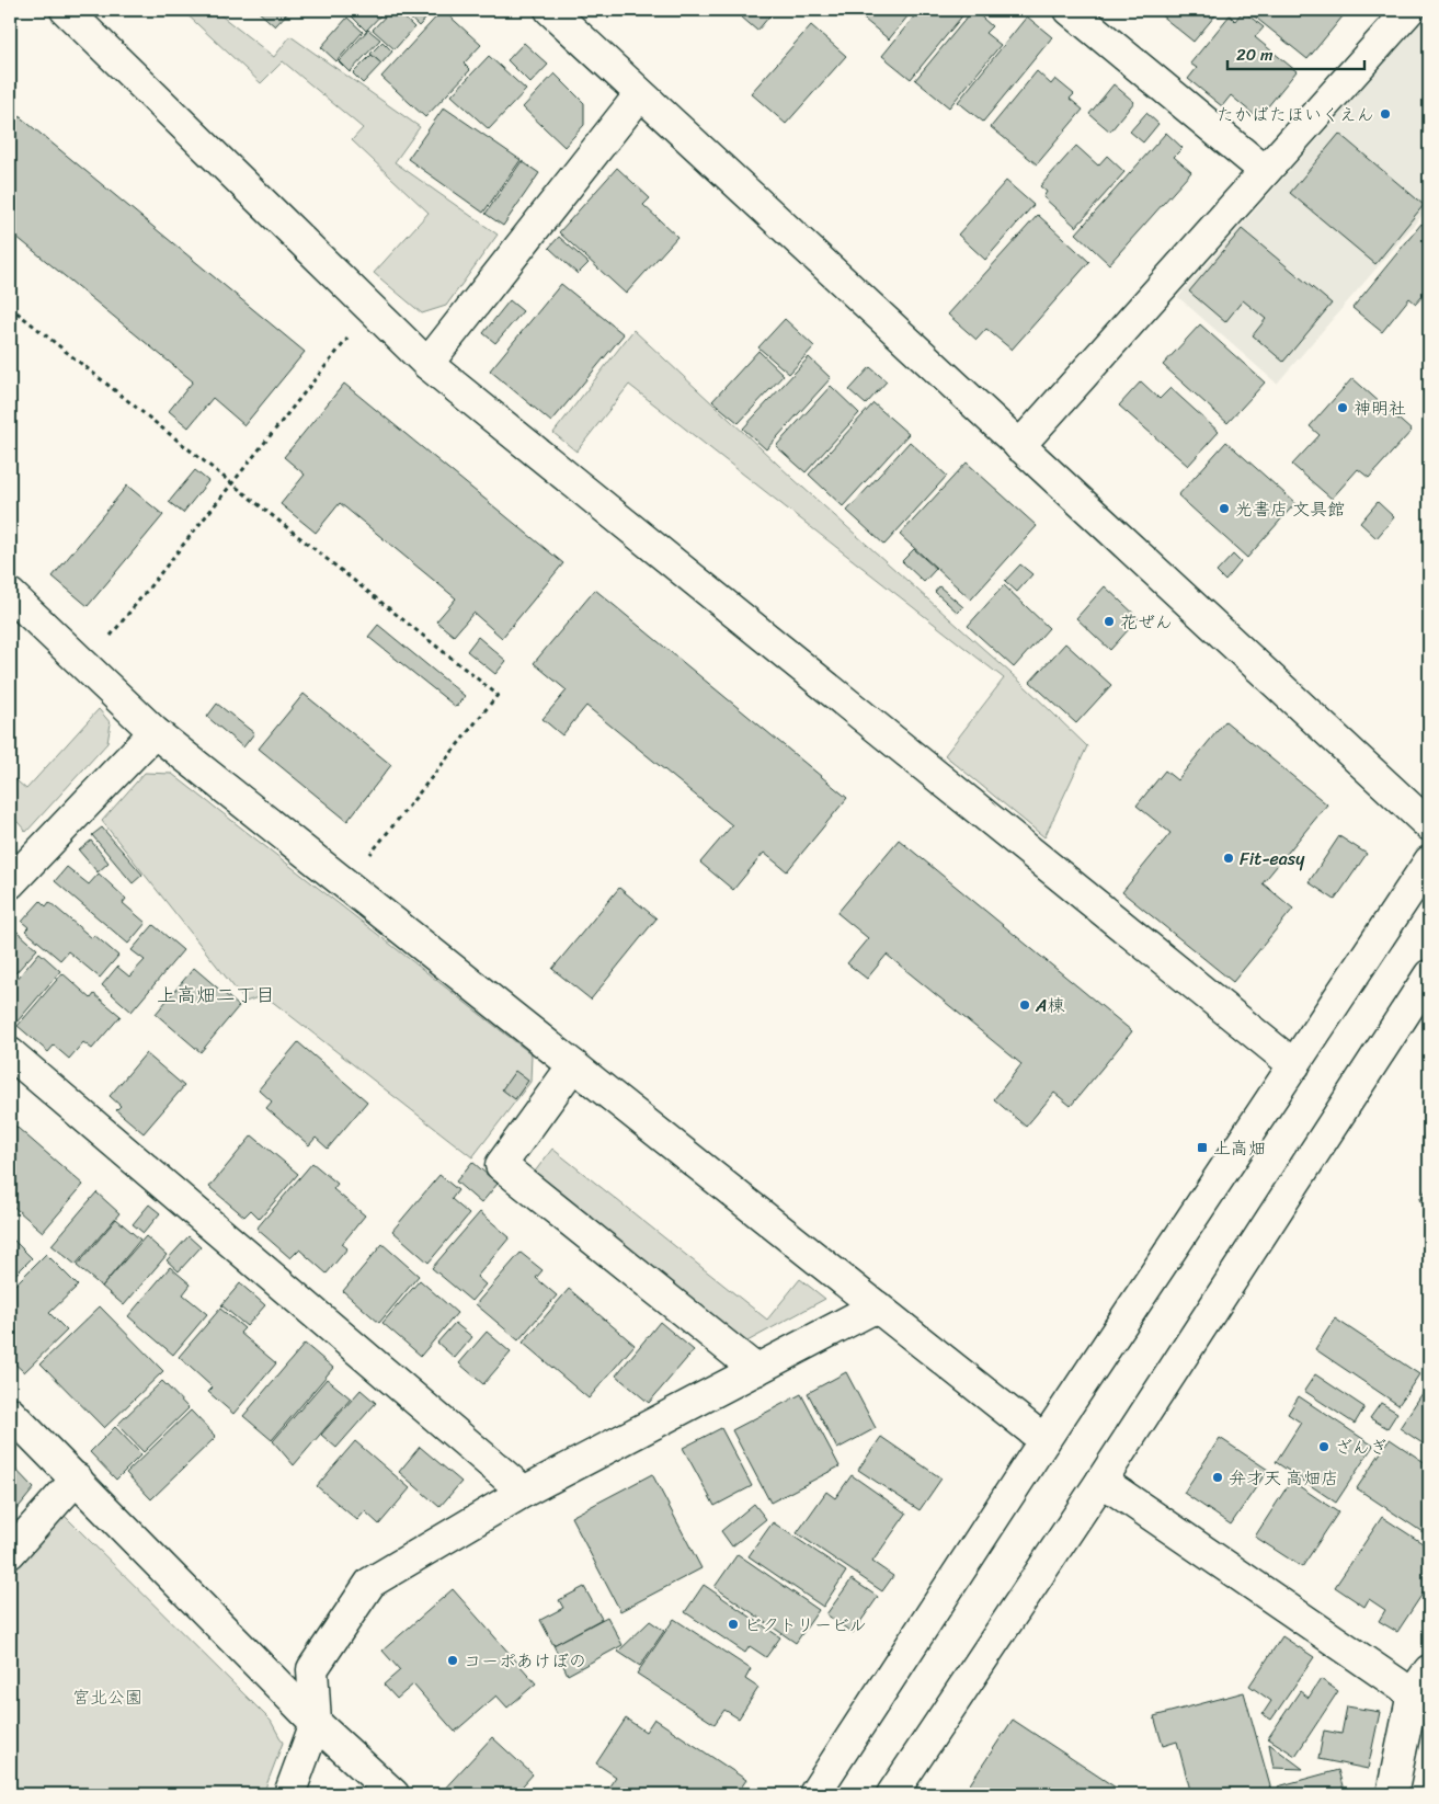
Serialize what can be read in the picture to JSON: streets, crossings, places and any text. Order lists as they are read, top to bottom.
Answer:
{
  "districts": ["上高畑二丁目"],
  "parks": ["宮北公園"],
  "places": {
    "other": [
      "たかばたほいくえん",
      "神明社",
      "光書店 文具館",
      "花ぜん",
      "Fit-easy",
      "A棟",
      "ざんぎ",
      "弁才天 高畑店",
      "ビクトリービル",
      "コーポあけぼの"
    ],
    "transit": ["上高畑"]
  },
  "scale_bar": "20 m"
}
